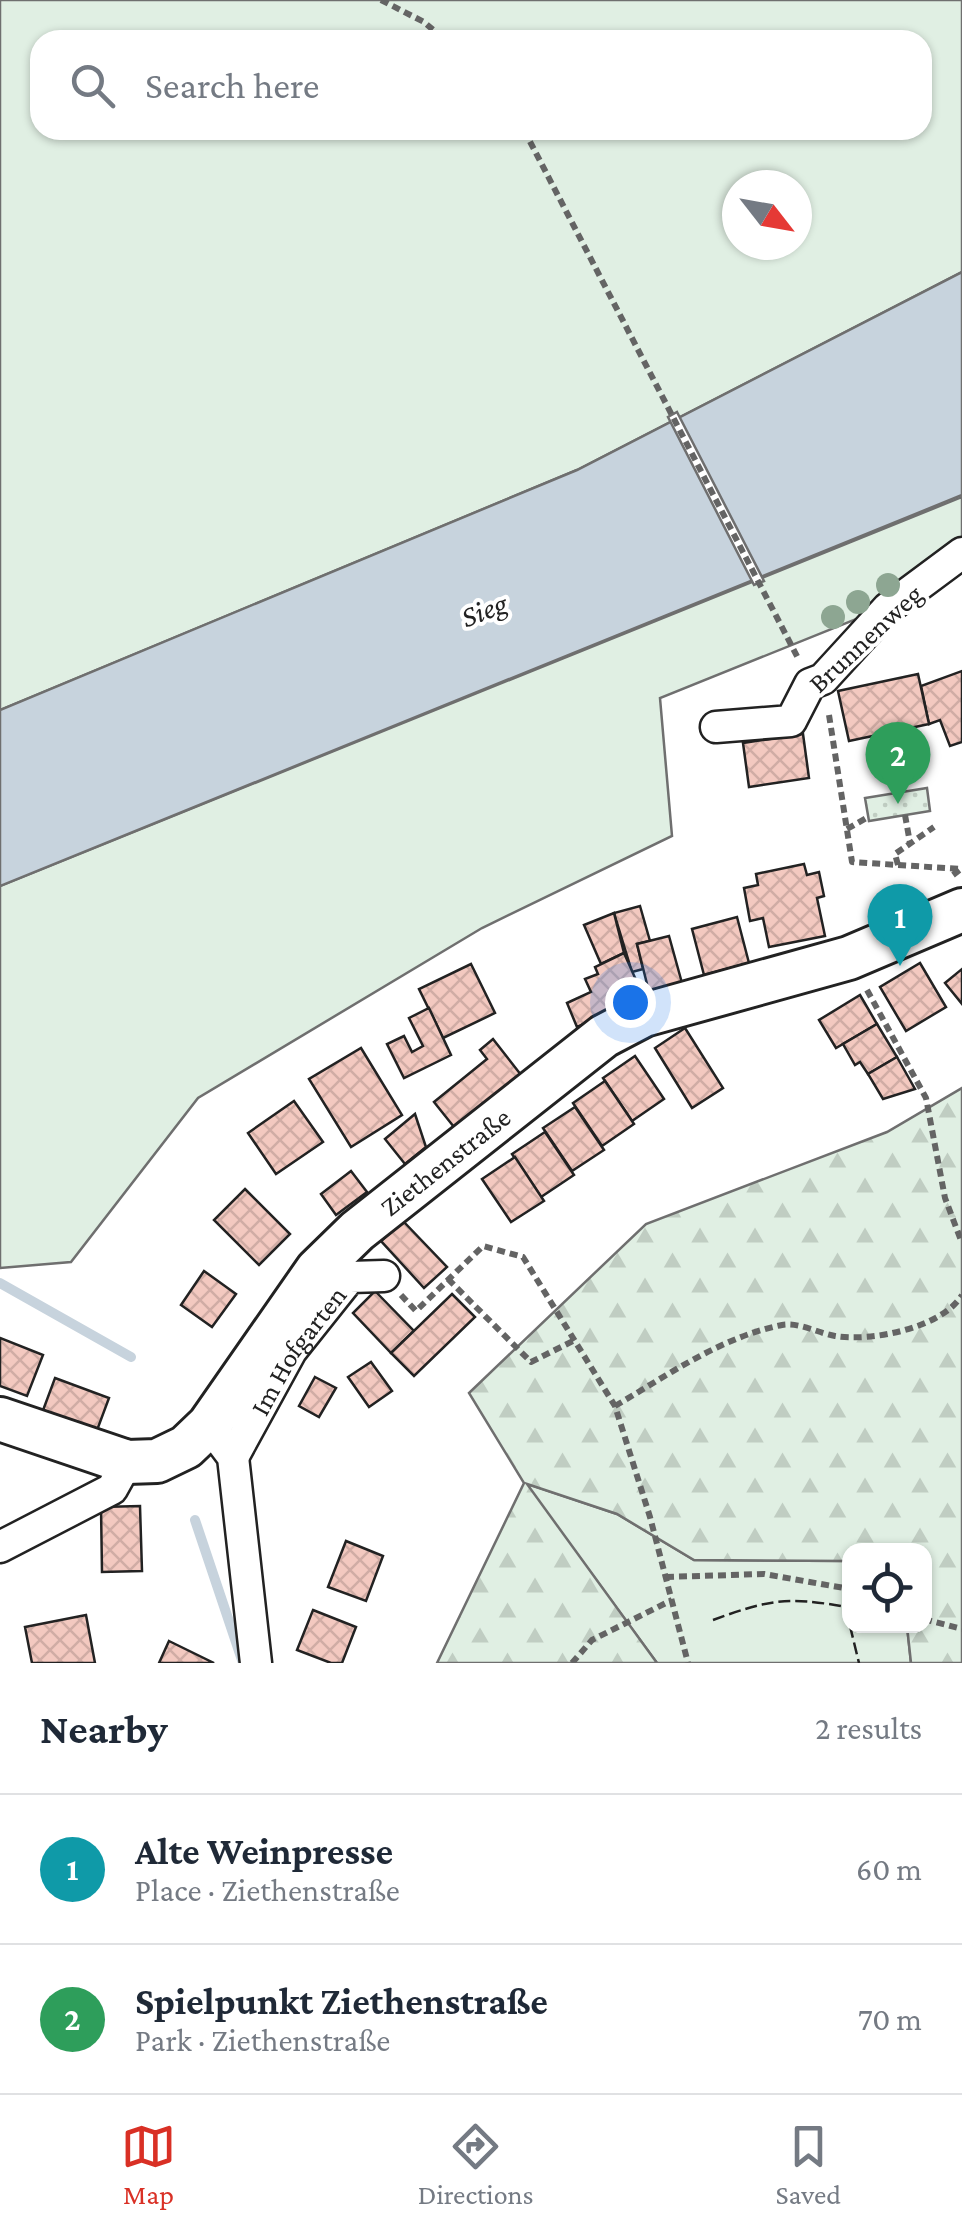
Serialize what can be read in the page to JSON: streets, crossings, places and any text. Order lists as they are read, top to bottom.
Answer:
{
  "streets": {
    "main road": ["Ziethenstraße"],
    "street": ["Brunnenweg", "Im Hofgarten"]
  },
  "crossings": [
    ["Ziethenstraße", "Im Hofgarten"]
  ],
  "water": ["Sieg"],
  "north": "bottom right",
  "page": {
    "search": "Search here",
    "pins": ["2", "1"],
    "heading": ["Nearby", "2 results"],
    "list": [
      {
        "mark": "1",
        "name": "Alte Weinpresse",
        "note": "Place · Ziethenstraße",
        "value": "60 m"
      },
      {
        "mark": "2",
        "name": "Spielpunkt Ziethenstraße",
        "note": "Park · Ziethenstraße",
        "value": "70 m"
      }
    ],
    "nav": ["Map", "Directions", "Saved"]
  }
}
